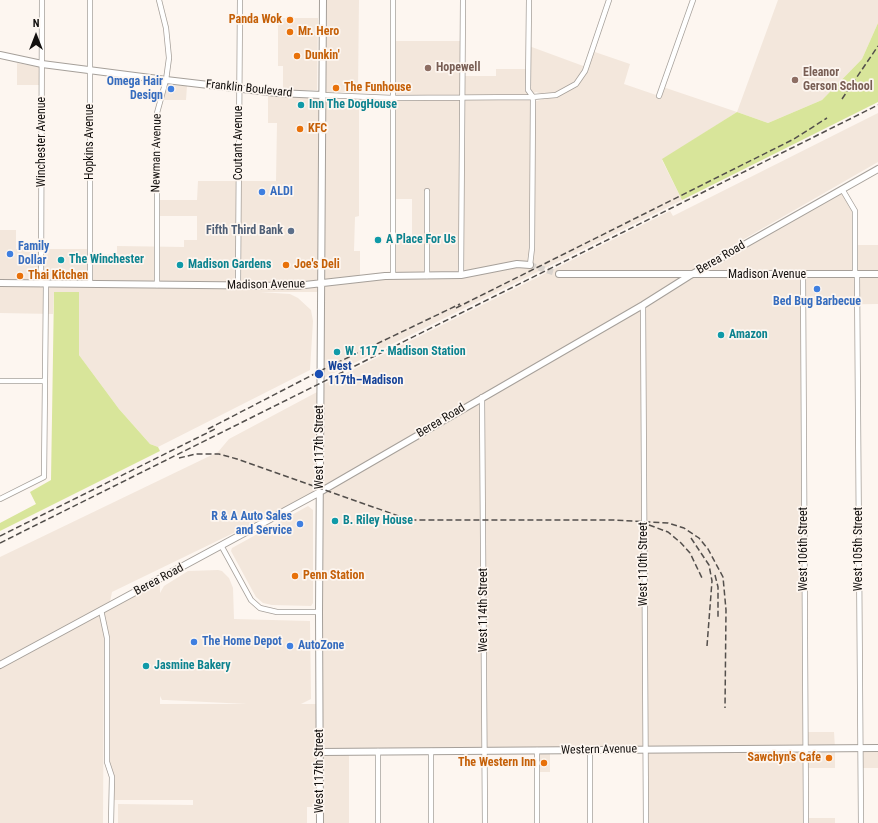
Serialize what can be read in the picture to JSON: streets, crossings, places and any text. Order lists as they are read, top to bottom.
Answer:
{
  "streets": {
    "main road": [
      "Franklin Boulevard",
      "Berea Road",
      "Madison Avenue",
      "West 117th Street",
      "Western Avenue"
    ],
    "street": [
      "Winchester Avenue",
      "Hopkins Avenue",
      "Coutant Avenue",
      "Newman Avenue",
      "West 106th Street",
      "West 105th Street",
      "West 110th Street",
      "West 114th Street"
    ]
  },
  "crossings": [
    ["Franklin Boulevard", "Winchester Avenue"],
    ["Franklin Boulevard", "Hopkins Avenue"],
    ["Franklin Boulevard", "Coutant Avenue"],
    ["Franklin Boulevard", "Newman Avenue"],
    ["Franklin Boulevard", "West 117th Street"],
    ["Winchester Avenue", "Madison Avenue"],
    ["Hopkins Avenue", "Madison Avenue"],
    ["Coutant Avenue", "Madison Avenue"],
    ["Newman Avenue", "Madison Avenue"],
    ["Berea Road", "Madison Avenue"],
    ["Berea Road", "West 117th Street"],
    ["Berea Road", "West 105th Street"],
    ["Berea Road", "West 110th Street"],
    ["Berea Road", "West 114th Street"],
    ["Madison Avenue", "West 117th Street"],
    ["Madison Avenue", "West 106th Street"],
    ["Madison Avenue", "West 105th Street"],
    ["West 117th Street", "Western Avenue"],
    ["West 106th Street", "Western Avenue"],
    ["West 105th Street", "Western Avenue"],
    ["West 110th Street", "Western Avenue"],
    ["West 114th Street", "Western Avenue"]
  ],
  "places": [
    "Panda Wok",
    "Mr. Hero",
    "Dunkin'",
    "Hopewell",
    "Eleanor Gerson School",
    "The Funhouse",
    "Omega Hair Design",
    "Inn The DogHouse",
    "KFC",
    "ALDI",
    "Fifth Third Bank",
    "A Place For Us",
    "Family Dollar",
    "The Winchester",
    "Madison Gardens",
    "Joe's Deli",
    "Thai Kitchen",
    "Bed Bug Barbecue",
    "Amazon",
    "W. 117 - Madison Station",
    "West 117th–Madison",
    "B. Riley House",
    "R & A Auto Sales and Service",
    "Penn Station",
    "The Home Depot",
    "AutoZone",
    "Jasmine Bakery",
    "Sawchyn's Cafe",
    "The Western Inn"
  ],
  "north": "top"
}
